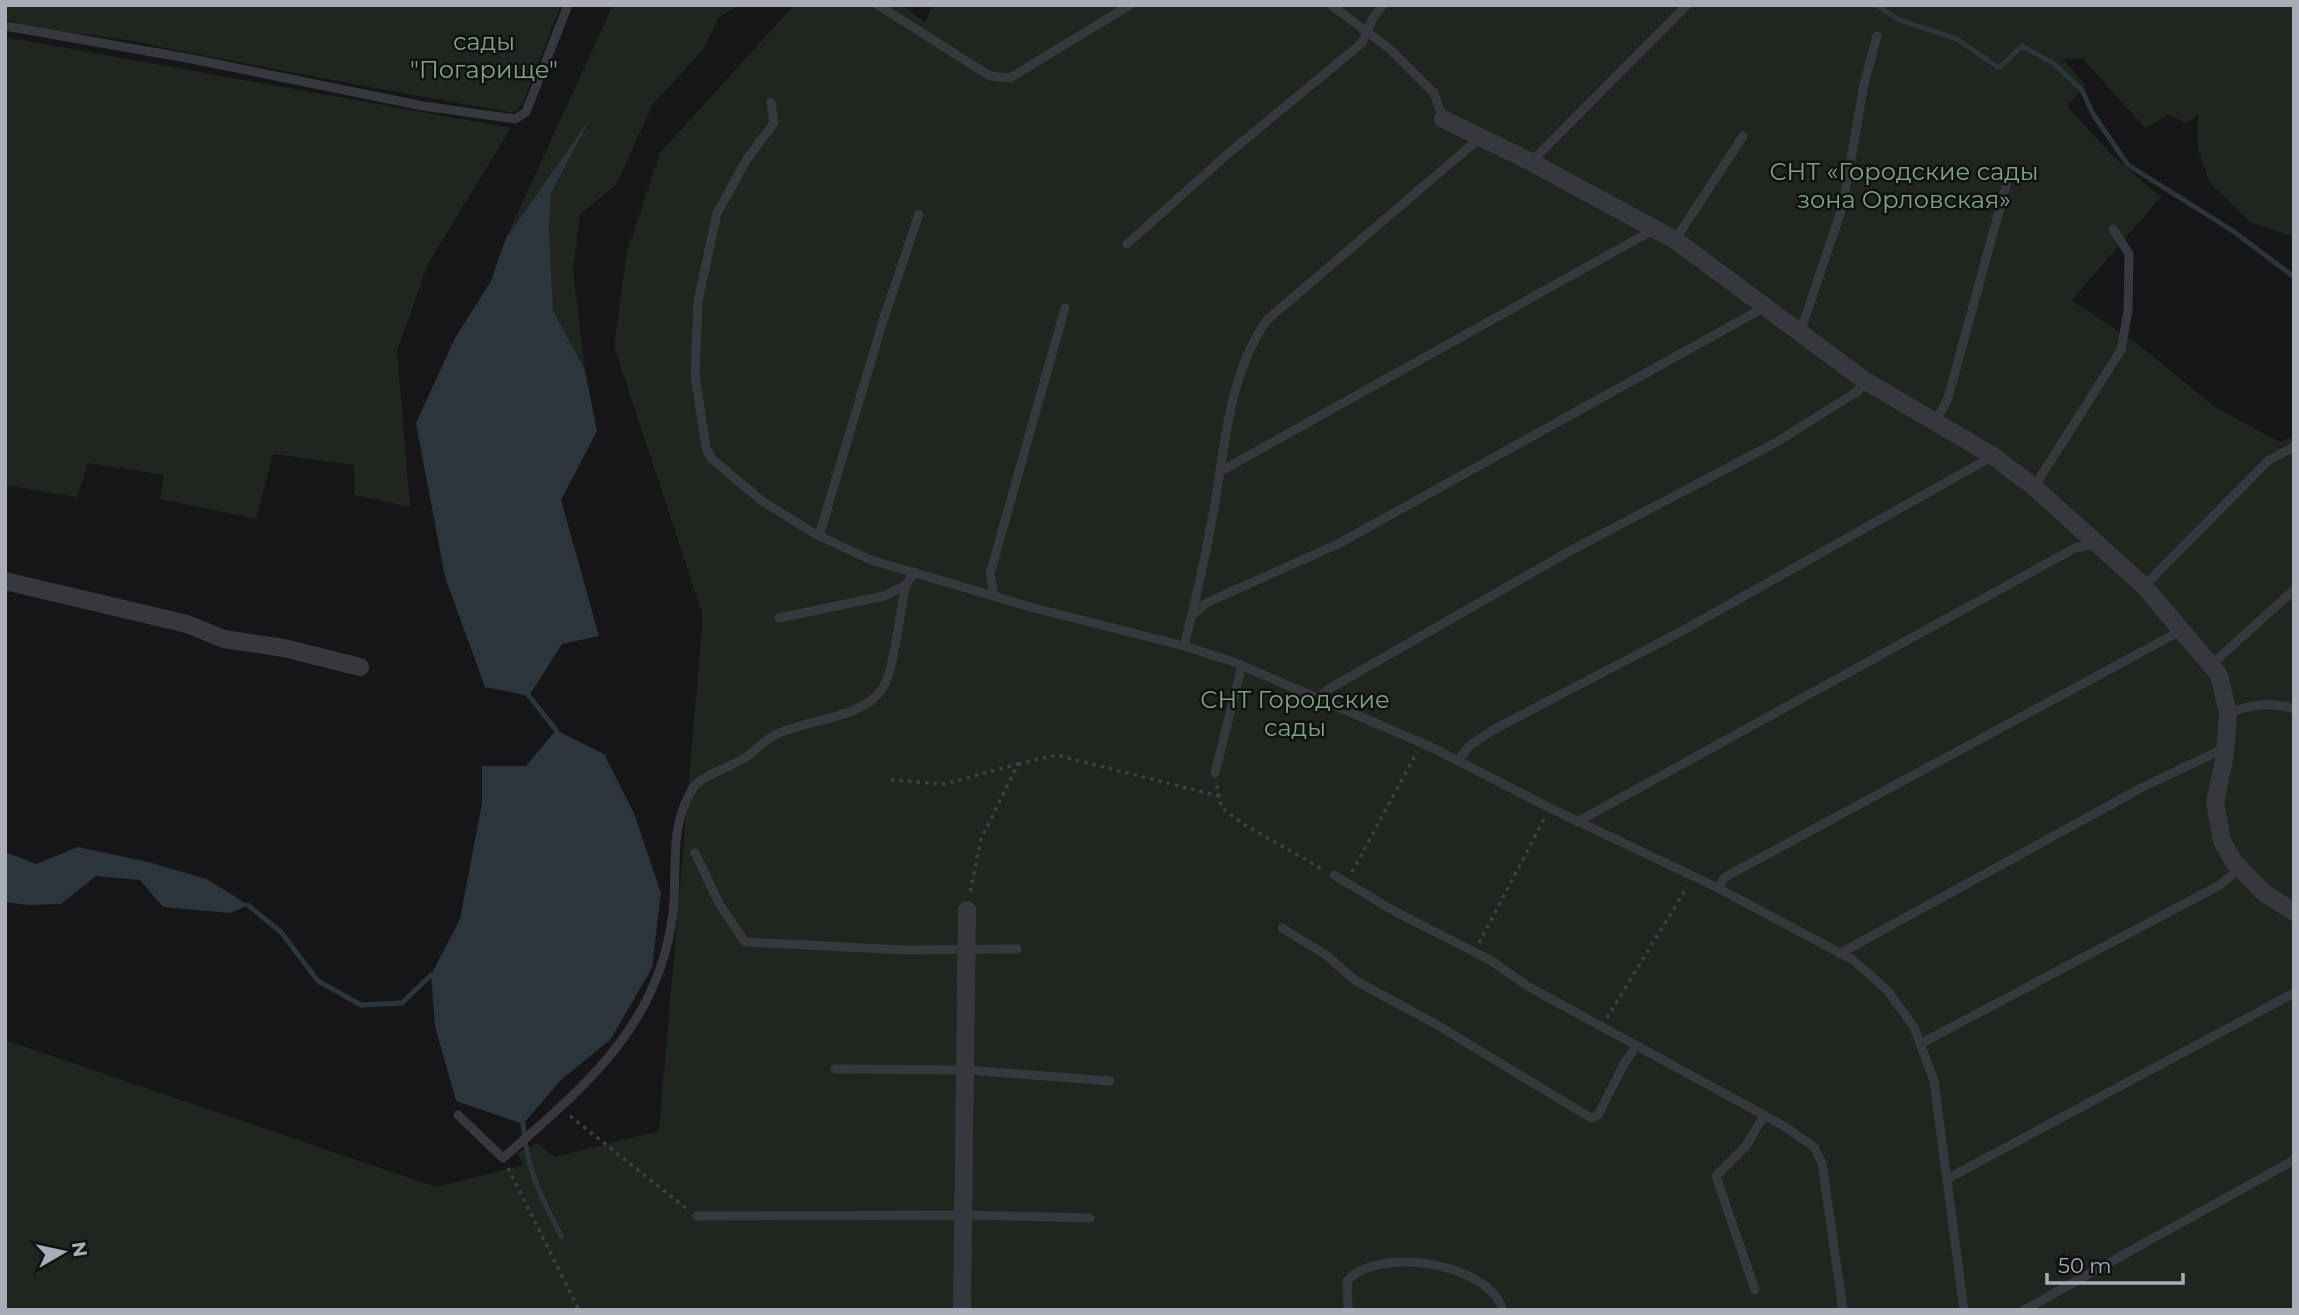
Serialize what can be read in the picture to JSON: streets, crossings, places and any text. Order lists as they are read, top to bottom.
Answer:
{
  "parks": ["сады \"Погарище\"", "СНТ «Городские сады зона Орловская»", "СНТ Городские сады"],
  "scale_bar": "50 m",
  "north": "right"
}
